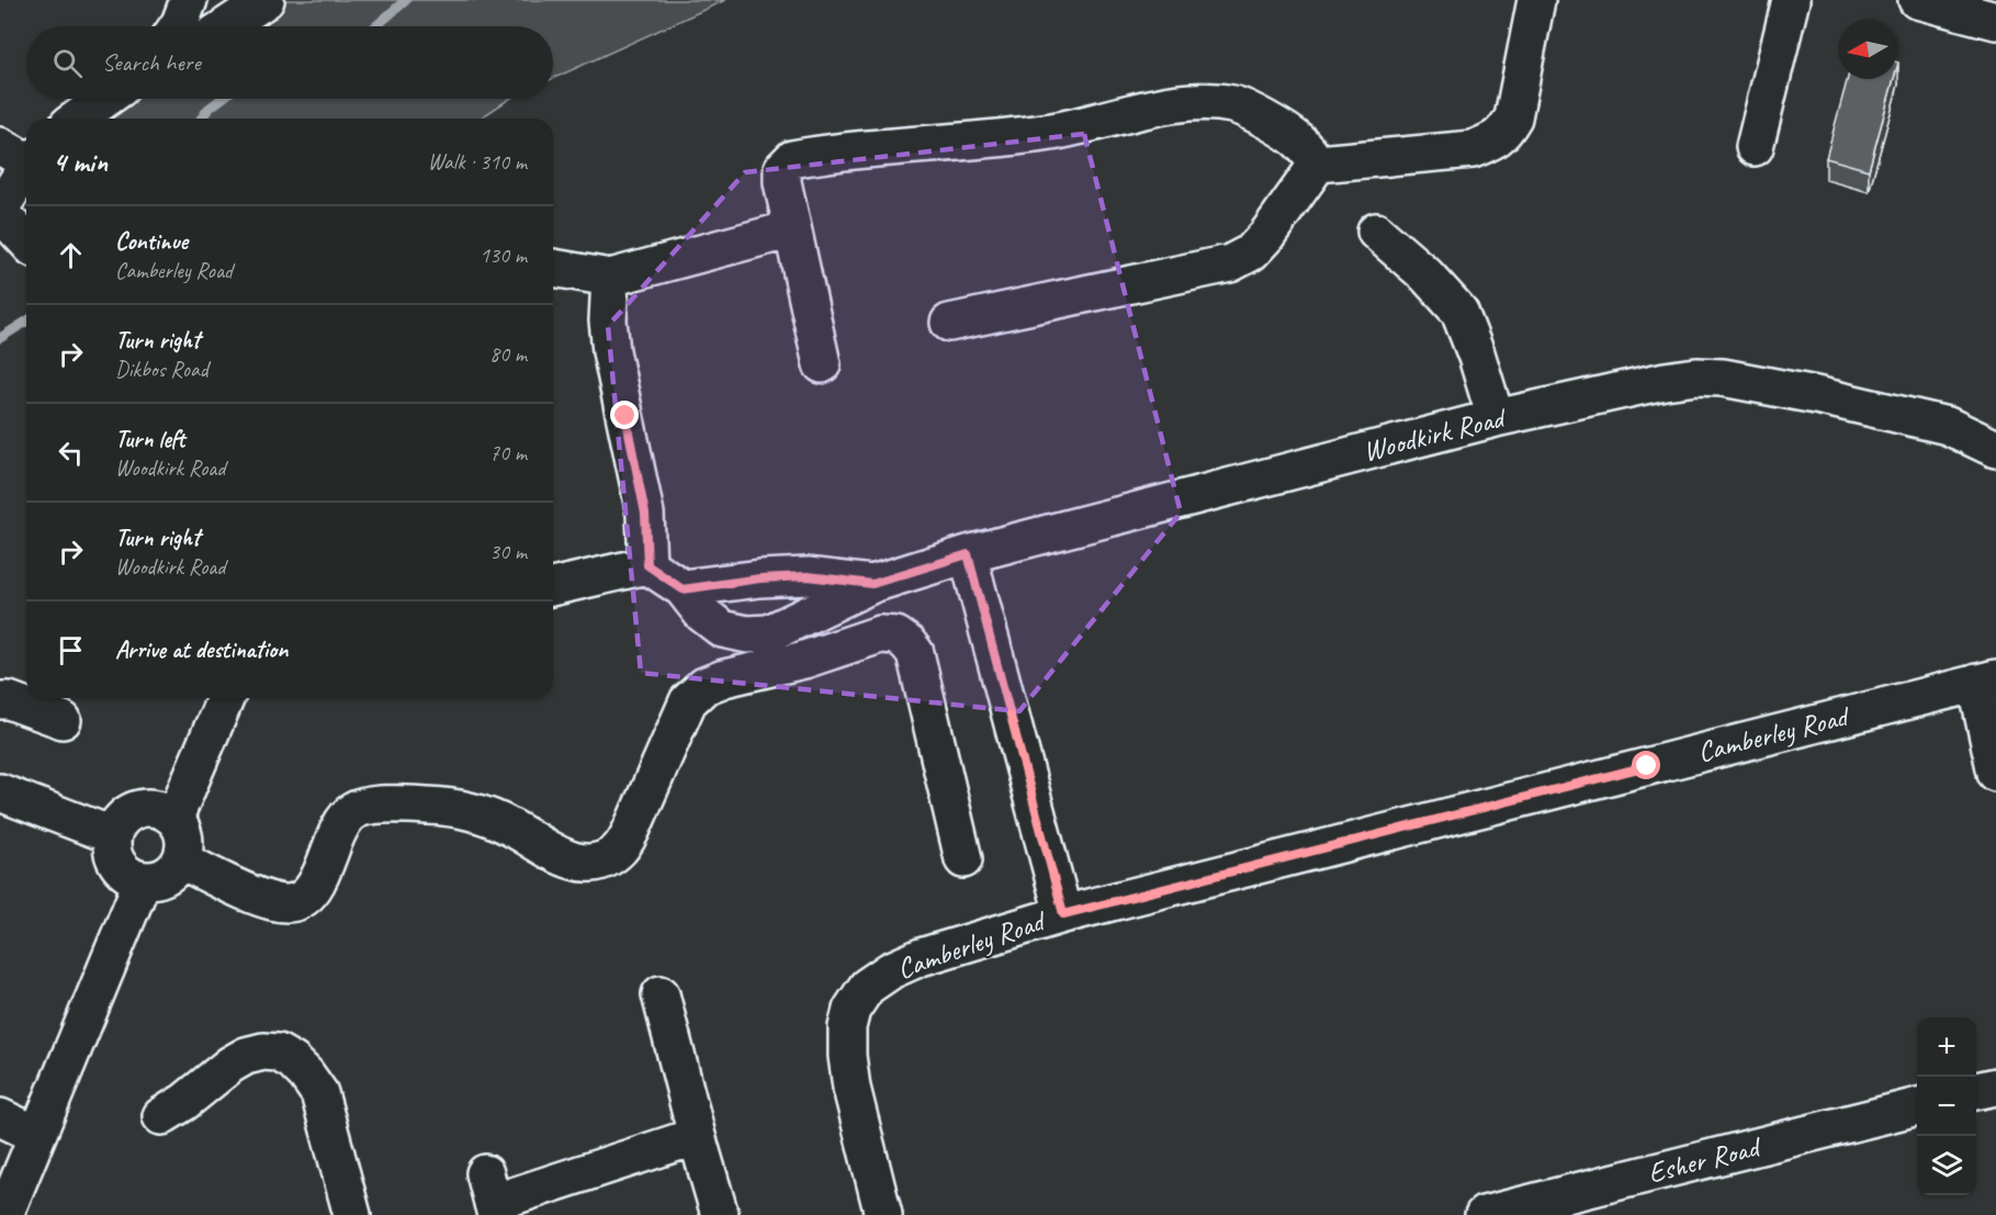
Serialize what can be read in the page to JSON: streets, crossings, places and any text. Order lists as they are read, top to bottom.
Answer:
{
  "streets": {
    "street": ["Woodkirk Road", "Camberley Road", "Esher Road"]
  },
  "north": "left",
  "page": {
    "search": "Search here",
    "heading": ["4 min", "Walk · 310 m"],
    "list": [
      ["Continue", "Camberley Road", "130 m"],
      ["Turn right", "Dikbos Road", "80 m"],
      ["Turn left", "Woodkirk Road", "70 m"],
      ["Turn right", "Woodkirk Road", "30 m"],
      "Arrive at destination"
    ],
    "map_buttons": ["+", "−"]
  }
}
